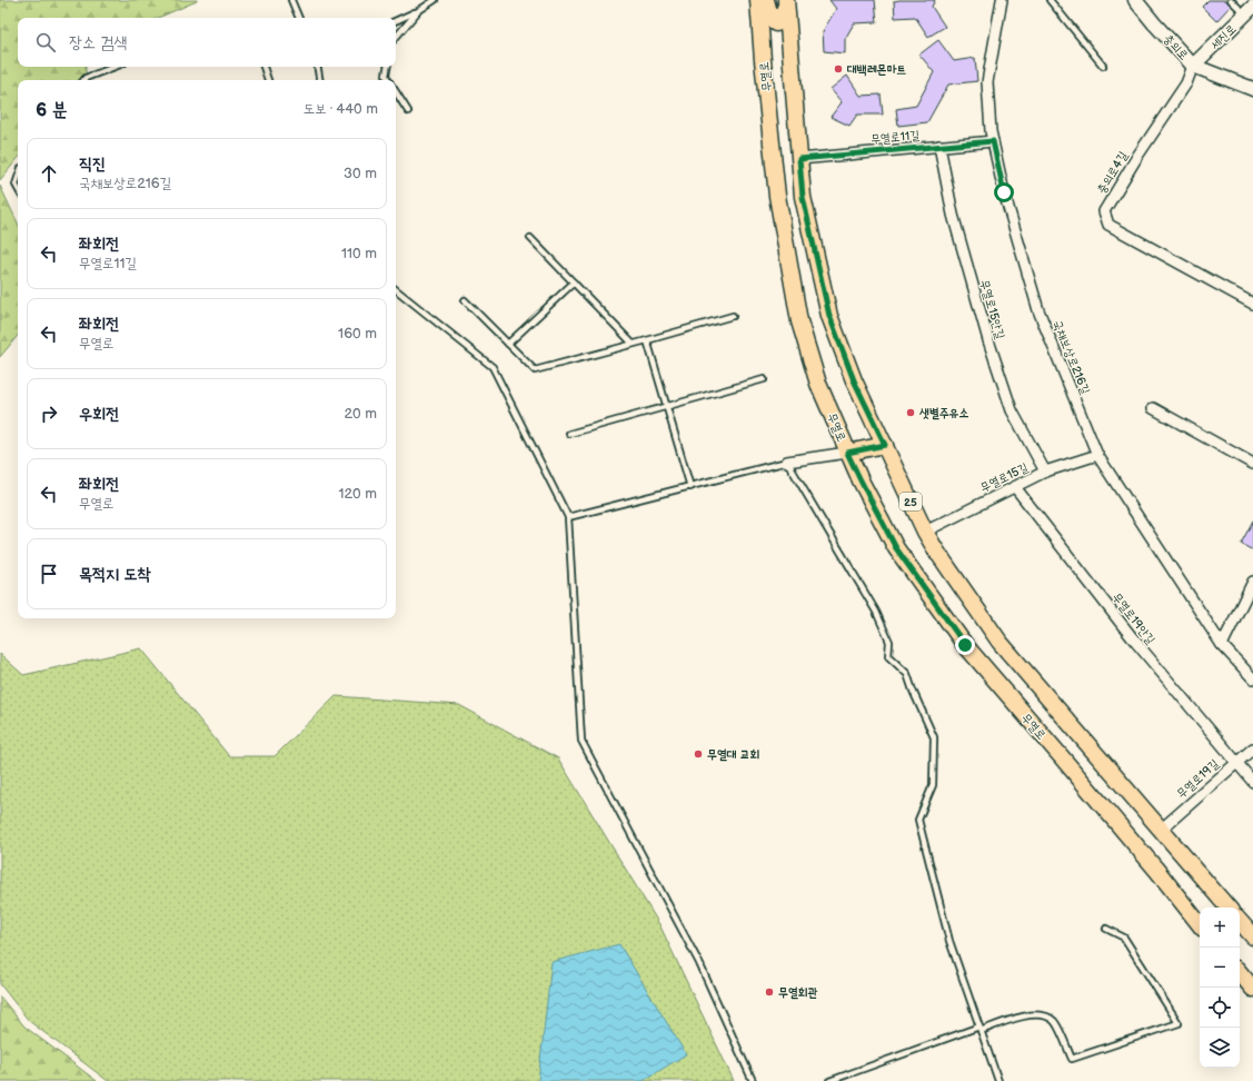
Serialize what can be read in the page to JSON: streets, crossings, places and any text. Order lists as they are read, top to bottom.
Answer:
{
  "streets": {
    "main road": ["무열로", "25"],
    "street": [
      "세진로",
      "충의로",
      "무열로11길",
      "충의로4길",
      "무열로15안길",
      "국채보상로216길",
      "무열로15길",
      "무열로19안길",
      "무열로19길"
    ]
  },
  "crossings": [
    ["세진로", "충의로"],
    ["세진로", "충의로4길"],
    ["충의로", "충의로4길"],
    ["무열로11길", "무열로15안길"],
    ["무열로11길", "국채보상로216길"],
    ["무열로11길", "25"],
    ["무열로15안길", "무열로15길"],
    ["국채보상로216길", "무열로15길"],
    ["무열로15길", "25"],
    ["무열로15길", "무열로19안길"],
    ["25", "무열로19길"],
    ["무열로19안길", "무열로19길"]
  ],
  "places": [
    "대백레몬마트",
    "샛별주유소",
    "무열대 교회",
    "무열회관"
  ],
  "page": {
    "search": "장소 검색",
    "heading": ["6 분", "도보 · 440 m"],
    "list": [
      ["직진", "국채보상로216길", "30 m"],
      ["좌회전", "무열로11길", "110 m"],
      ["좌회전", "무열로", "160 m"],
      ["우회전", "20 m"],
      ["좌회전", "무열로", "120 m"],
      "목적지 도착"
    ],
    "map_buttons": ["+", "−"]
  }
}
